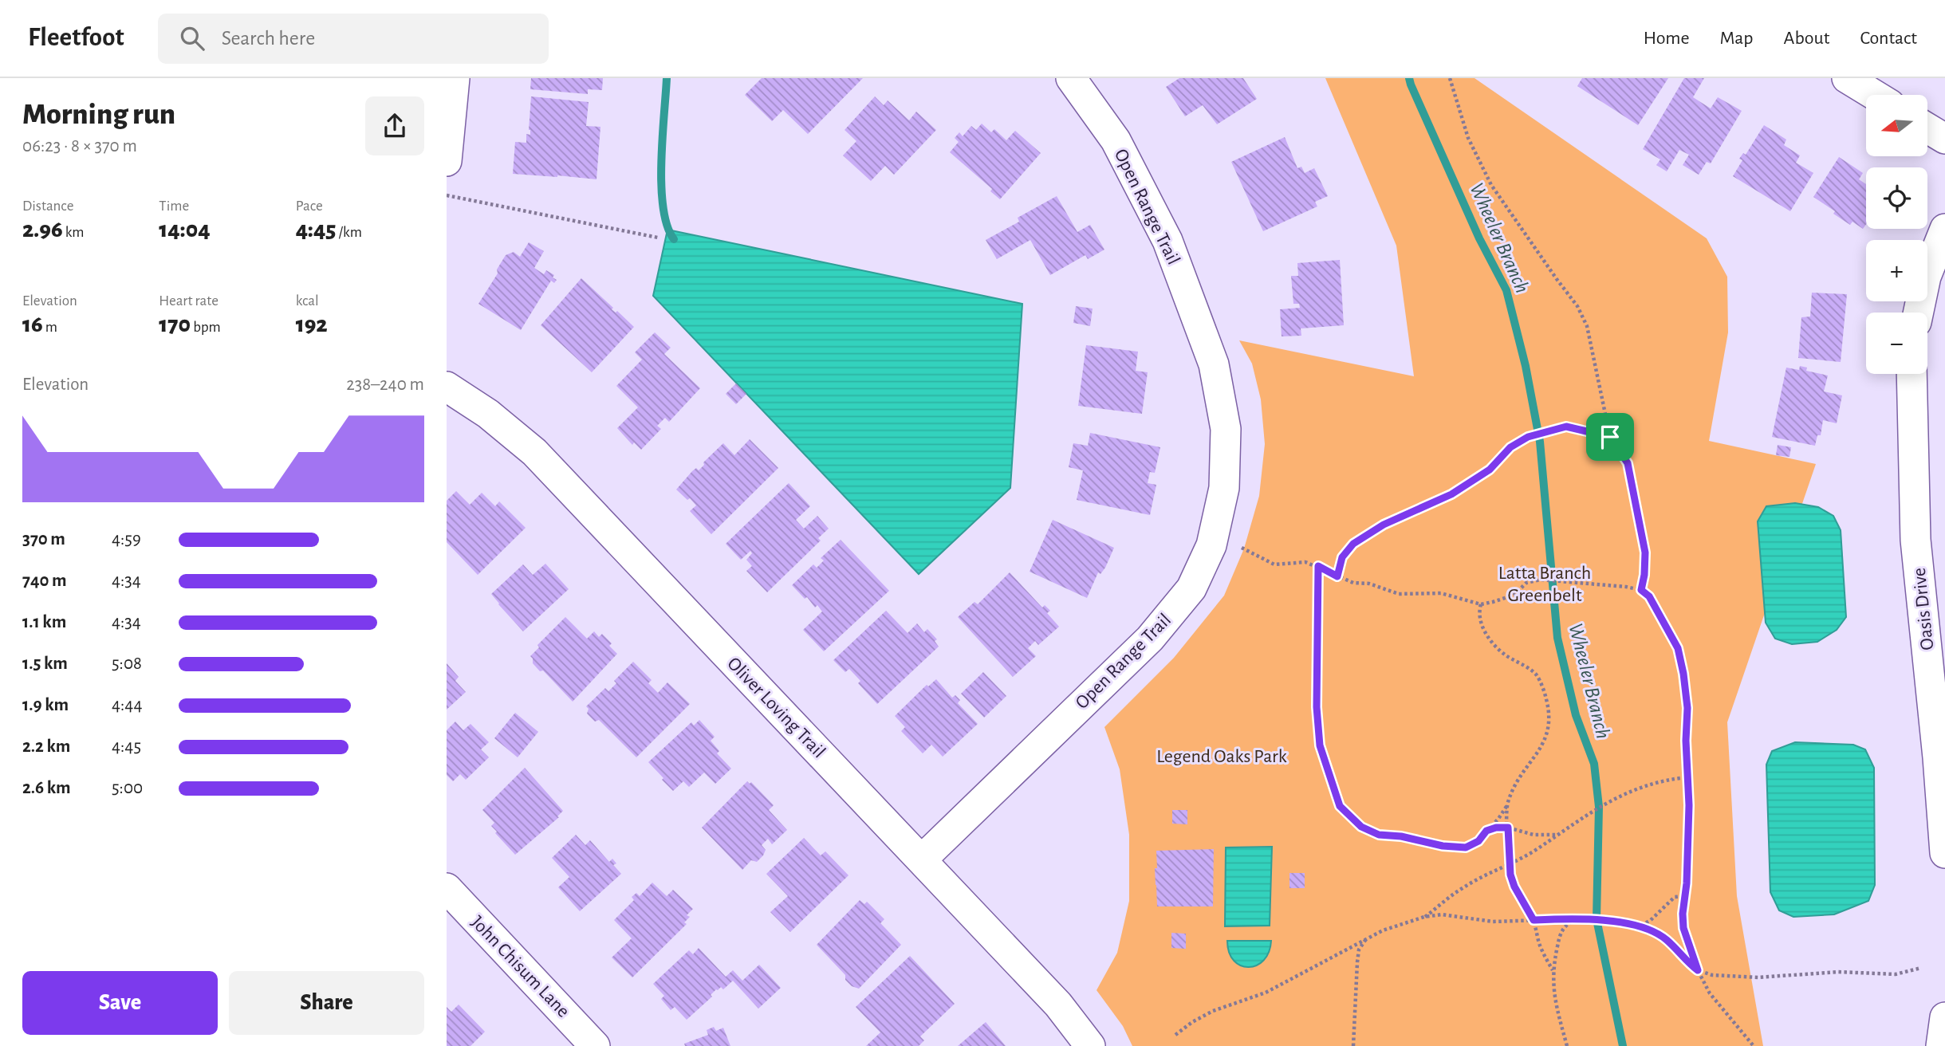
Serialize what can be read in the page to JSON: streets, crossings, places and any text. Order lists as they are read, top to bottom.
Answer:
{
  "streets": {
    "street": [
      "Open Range Trail",
      "Oasis Drive",
      "Oliver Loving Trail",
      "John Chisum Lane"
    ]
  },
  "crossings": [
    ["Open Range Trail", "Oliver Loving Trail"]
  ],
  "water": ["Wheeler Branch"],
  "parks": ["Latta Branch Greenbelt", "Legend Oaks Park"],
  "north": "left",
  "page": {
    "header": "Fleetfoot",
    "search": "Search here",
    "nav": [
      "Home",
      "Map",
      "About",
      "Contact"
    ],
    "heading": ["Morning run", "06:23 · 8 × 370 m"],
    "map_buttons": ["+", "−"],
    "stats": [
      ["Distance", "2.96 km"],
      ["Time", "14:04"],
      ["Pace", "4:45 /km"],
      ["Elevation", "16 m"],
      ["Heart rate", "170 bpm"],
      ["kcal", "192"]
    ],
    "chart": ["Elevation", "238–240 m"],
    "list": [
      {
        "name": "370 m",
        "note": "4:59"
      },
      {
        "name": "740 m",
        "note": "4:34"
      },
      {
        "name": "1.1 km",
        "note": "4:34"
      },
      {
        "name": "1.5 km",
        "note": "5:08"
      },
      {
        "name": "1.9 km",
        "note": "4:44"
      },
      {
        "name": "2.2 km",
        "note": "4:45"
      },
      {
        "name": "2.6 km",
        "note": "5:00"
      }
    ],
    "buttons": ["Save", "Share"]
  }
}
